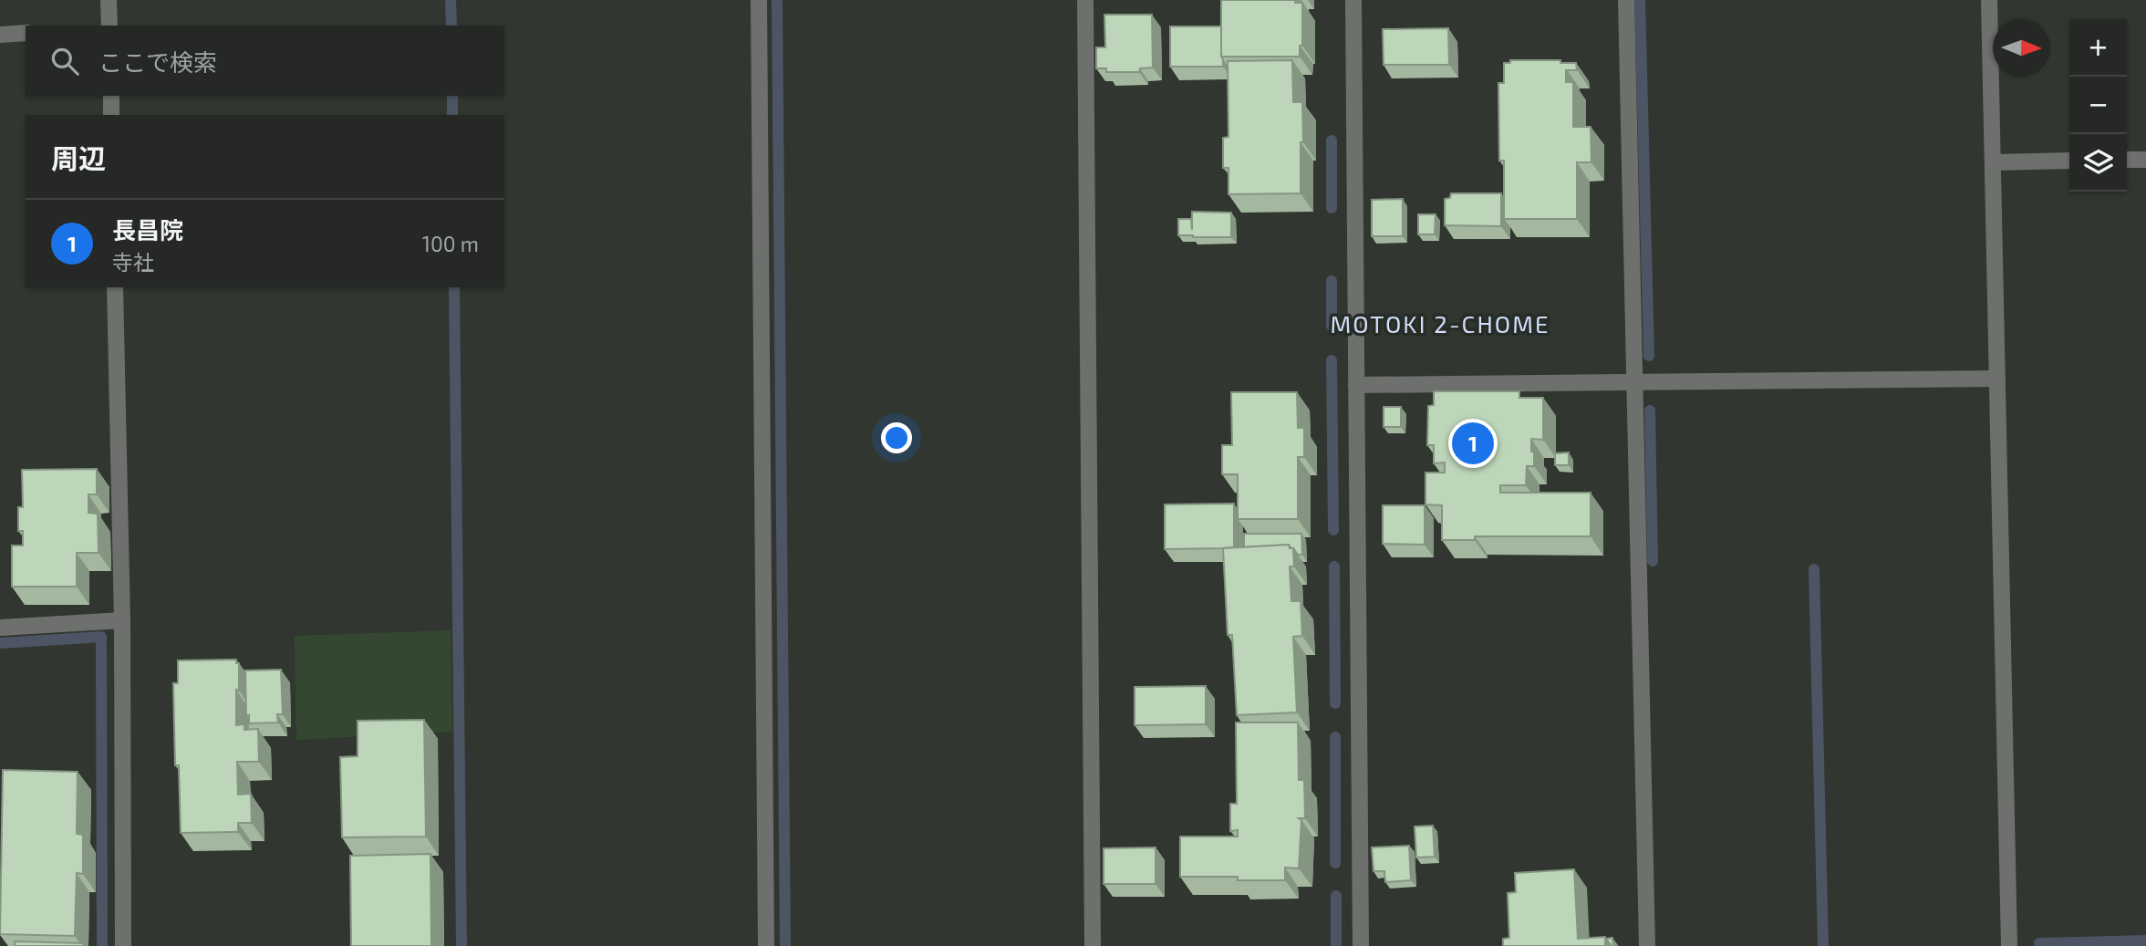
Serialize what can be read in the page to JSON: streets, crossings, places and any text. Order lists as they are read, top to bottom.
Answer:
{
  "districts": ["MOTOKI 2-CHOME"],
  "north": "right",
  "page": {
    "map_buttons": ["+", "−"],
    "search": "ここで検索",
    "heading": "周辺",
    "list": [
      {
        "mark": "1",
        "name": "長昌院",
        "note": "寺社",
        "value": "100 m"
      }
    ],
    "pins": "1"
  }
}
